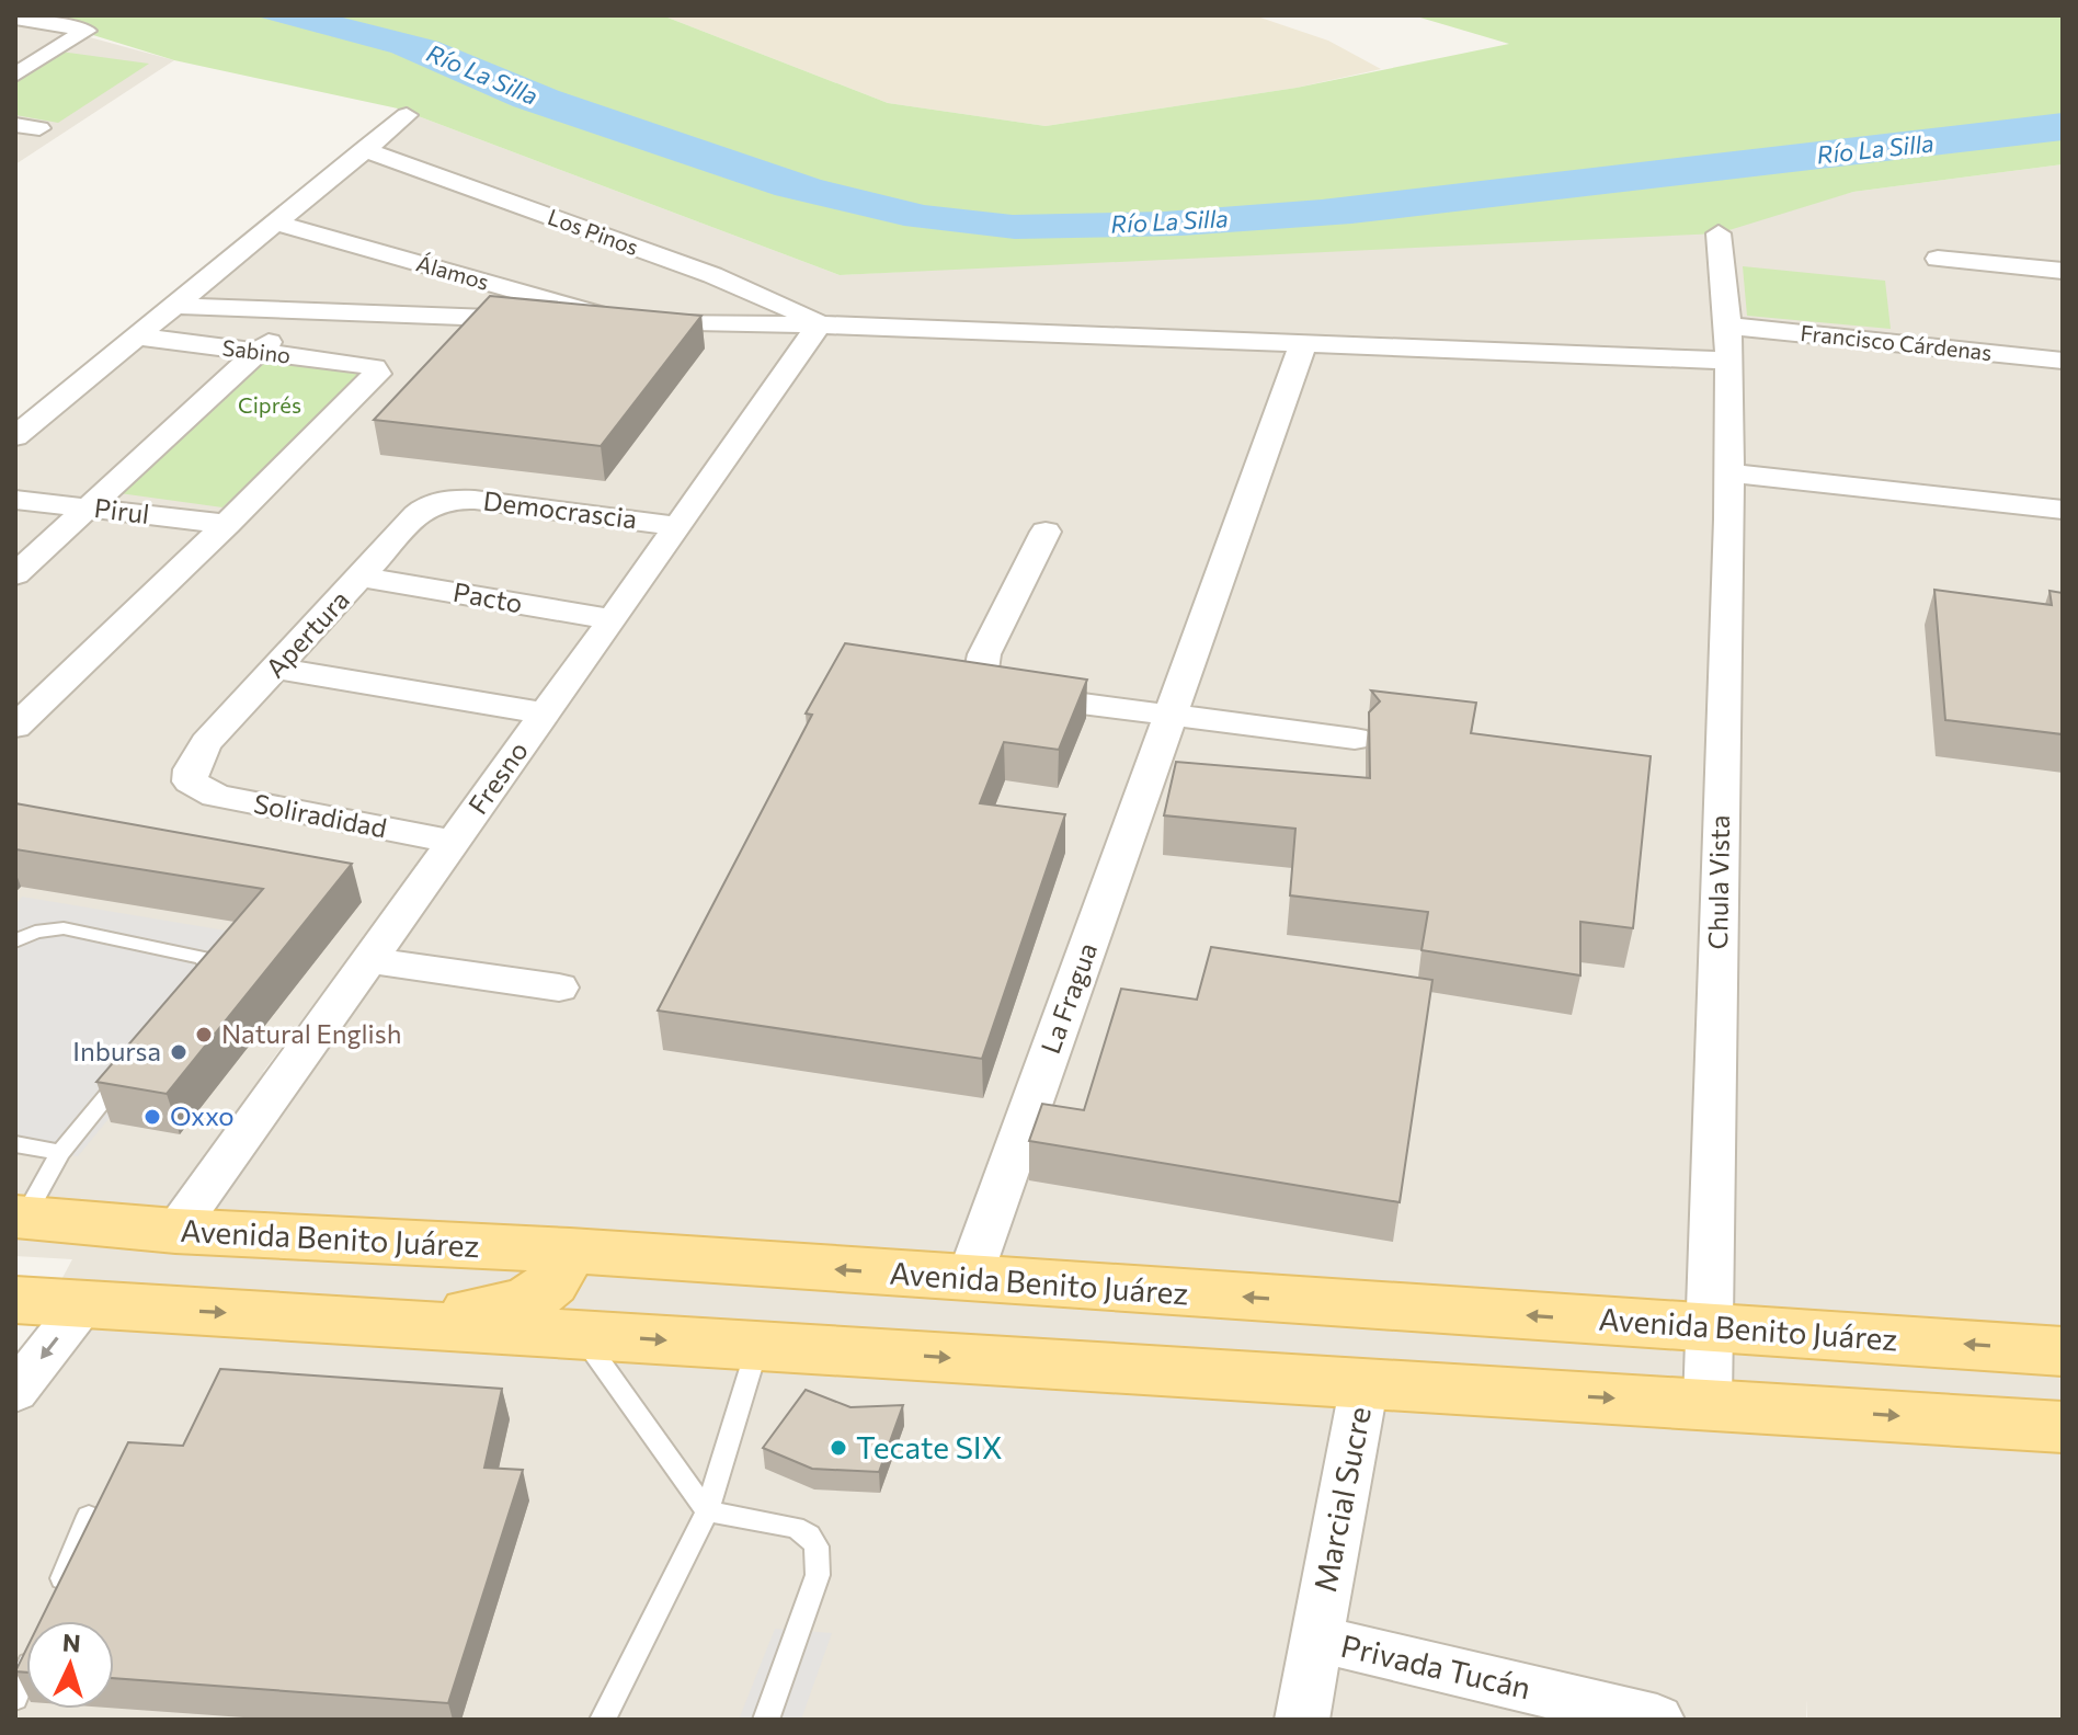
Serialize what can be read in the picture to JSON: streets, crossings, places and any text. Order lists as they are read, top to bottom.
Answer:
{
  "streets": {
    "main road": ["Avenida Benito Juárez"],
    "street": [
      "Los Pinos",
      "Álamos",
      "Francisco Cárdenas",
      "Sabino",
      "Democrascia",
      "Pirul",
      "Pacto",
      "Apertura",
      "Fresno",
      "Soliradidad",
      "Chula Vista",
      "La Fragua",
      "Marcial Sucre",
      "Privada Tucán"
    ]
  },
  "crossings": [
    ["Los Pinos", "Fresno"],
    ["Francisco Cárdenas", "Chula Vista"],
    ["Sabino", "Pirul"],
    ["Democrascia", "Apertura"],
    ["Democrascia", "Fresno"],
    ["Pacto", "Apertura"],
    ["Pacto", "Fresno"],
    ["Apertura", "Soliradidad"],
    ["Fresno", "Soliradidad"],
    ["Fresno", "Avenida Benito Juárez"],
    ["Chula Vista", "Avenida Benito Juárez"],
    ["La Fragua", "Avenida Benito Juárez"],
    ["Marcial Sucre", "Privada Tucán"]
  ],
  "water": ["Río La Silla"],
  "parks": ["Ciprés"],
  "places": [
    "Natural English",
    "Inbursa",
    "Oxxo",
    "Tecate SIX"
  ],
  "north": "top"
}
